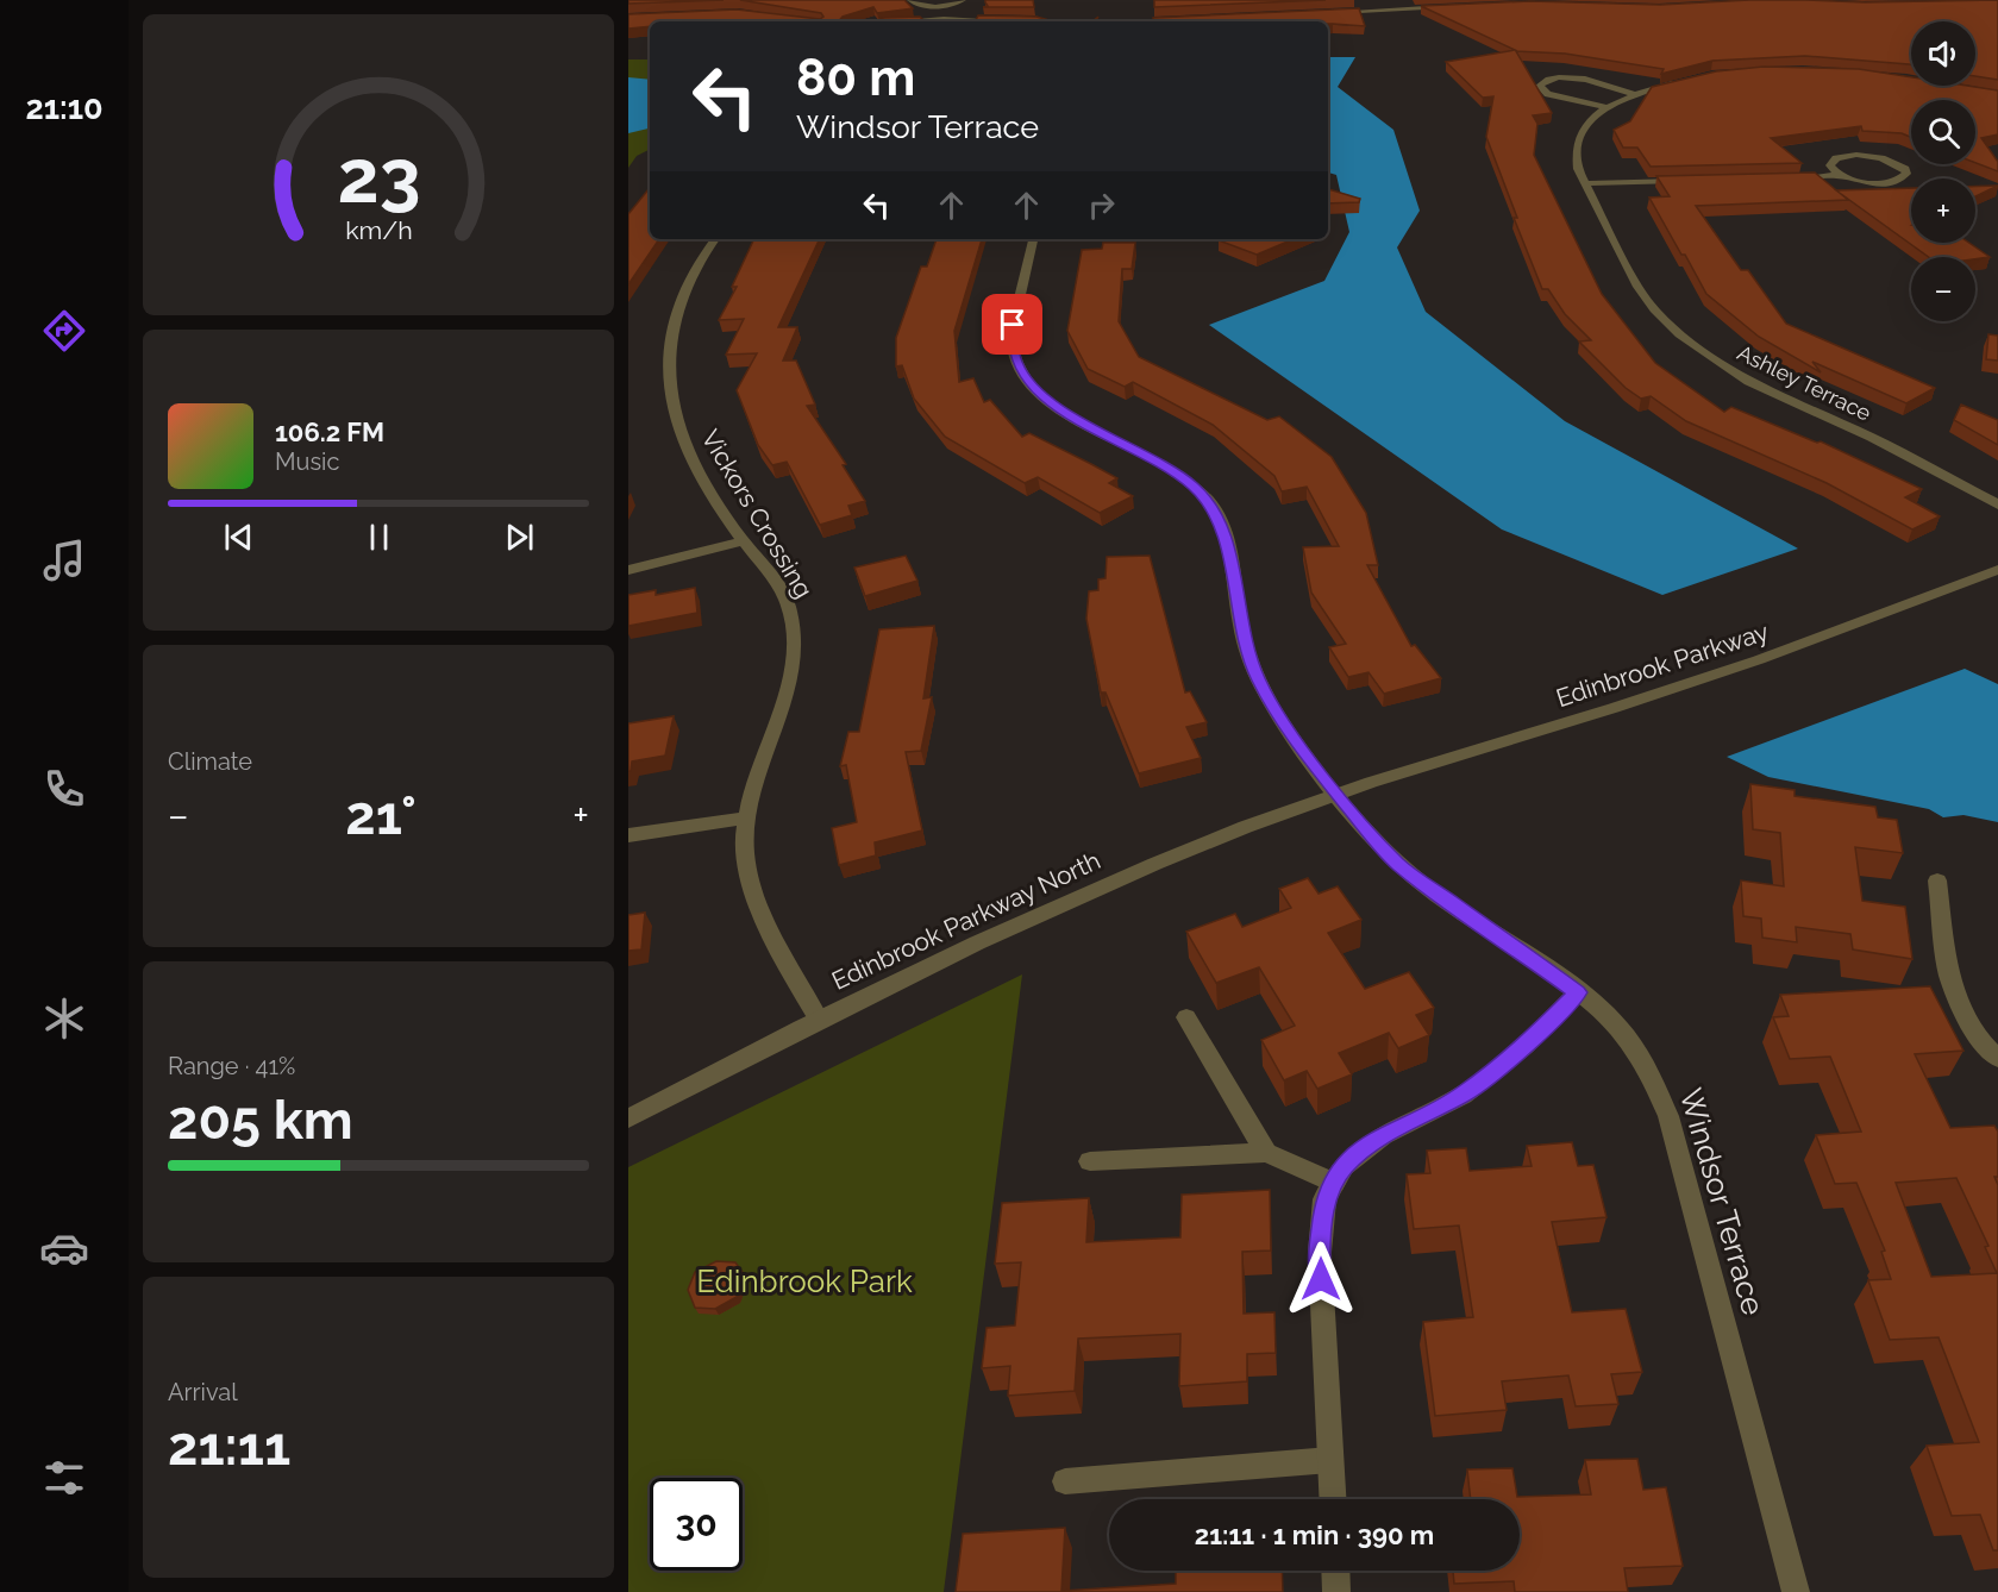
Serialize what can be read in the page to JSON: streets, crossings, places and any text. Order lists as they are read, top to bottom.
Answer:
{
  "streets": {
    "street": [
      "Ashley Terrace",
      "Vickors Crossing",
      "Edinbrook Parkway",
      "Edinbrook Parkway North",
      "Windsor Terrace"
    ]
  },
  "crossings": [
    ["Vickors Crossing", "Edinbrook Parkway North"],
    ["Edinbrook Parkway", "Edinbrook Parkway North"],
    ["Edinbrook Parkway", "Windsor Terrace"],
    ["Edinbrook Parkway North", "Windsor Terrace"]
  ],
  "parks": ["Edinbrook Park"],
  "page": {
    "tabs": "21:10",
    "map_buttons": ["+", "−"],
    "turn": ["80 m", "Windsor Terrace"],
    "song": ["106.2 FM", "Music"],
    "tile": [
      "Climate",
      ["Range · 41%", "205 km"],
      ["Arrival", "21:11"]
    ],
    "heat": ["−", "21°", "+"],
    "limit": "30",
    "trip": "21:11 · 1 min · 390 m",
    "gauge": ["23", "km/h"]
  }
}
